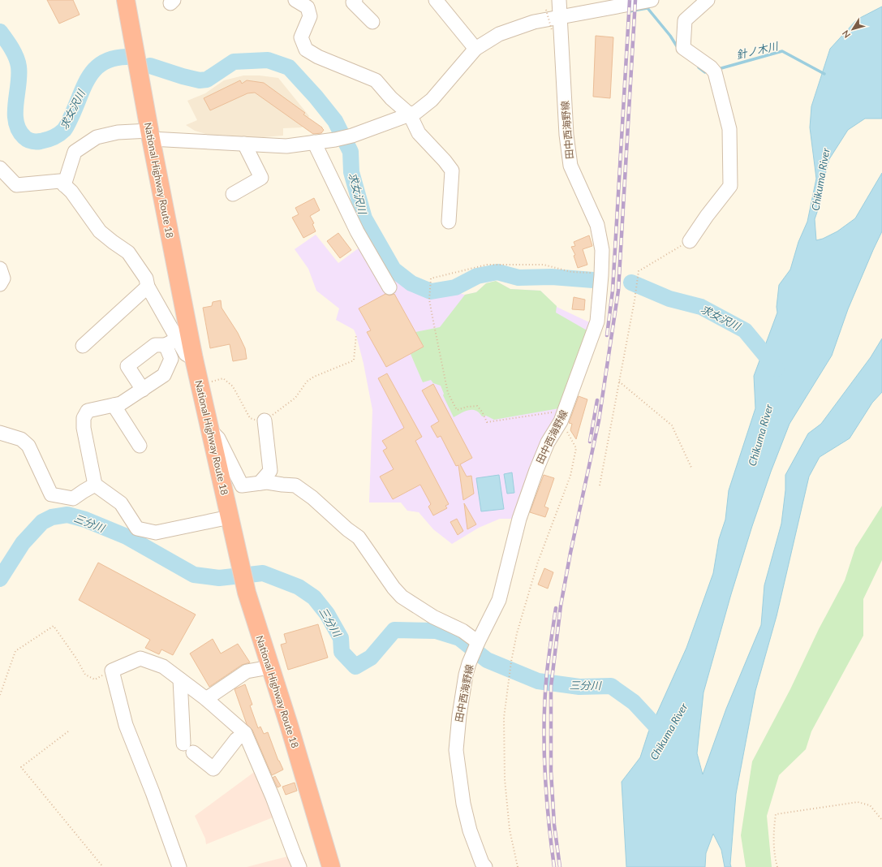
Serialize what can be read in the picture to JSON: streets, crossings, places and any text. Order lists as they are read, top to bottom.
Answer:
{
  "streets": {
    "highway": ["National Highway Route 18"],
    "street": ["田中西海野線"]
  },
  "water": [
    "針ノ木川",
    "求女沢川",
    "Chikuma River",
    "三分川"
  ],
  "north": "bottom left"
}
